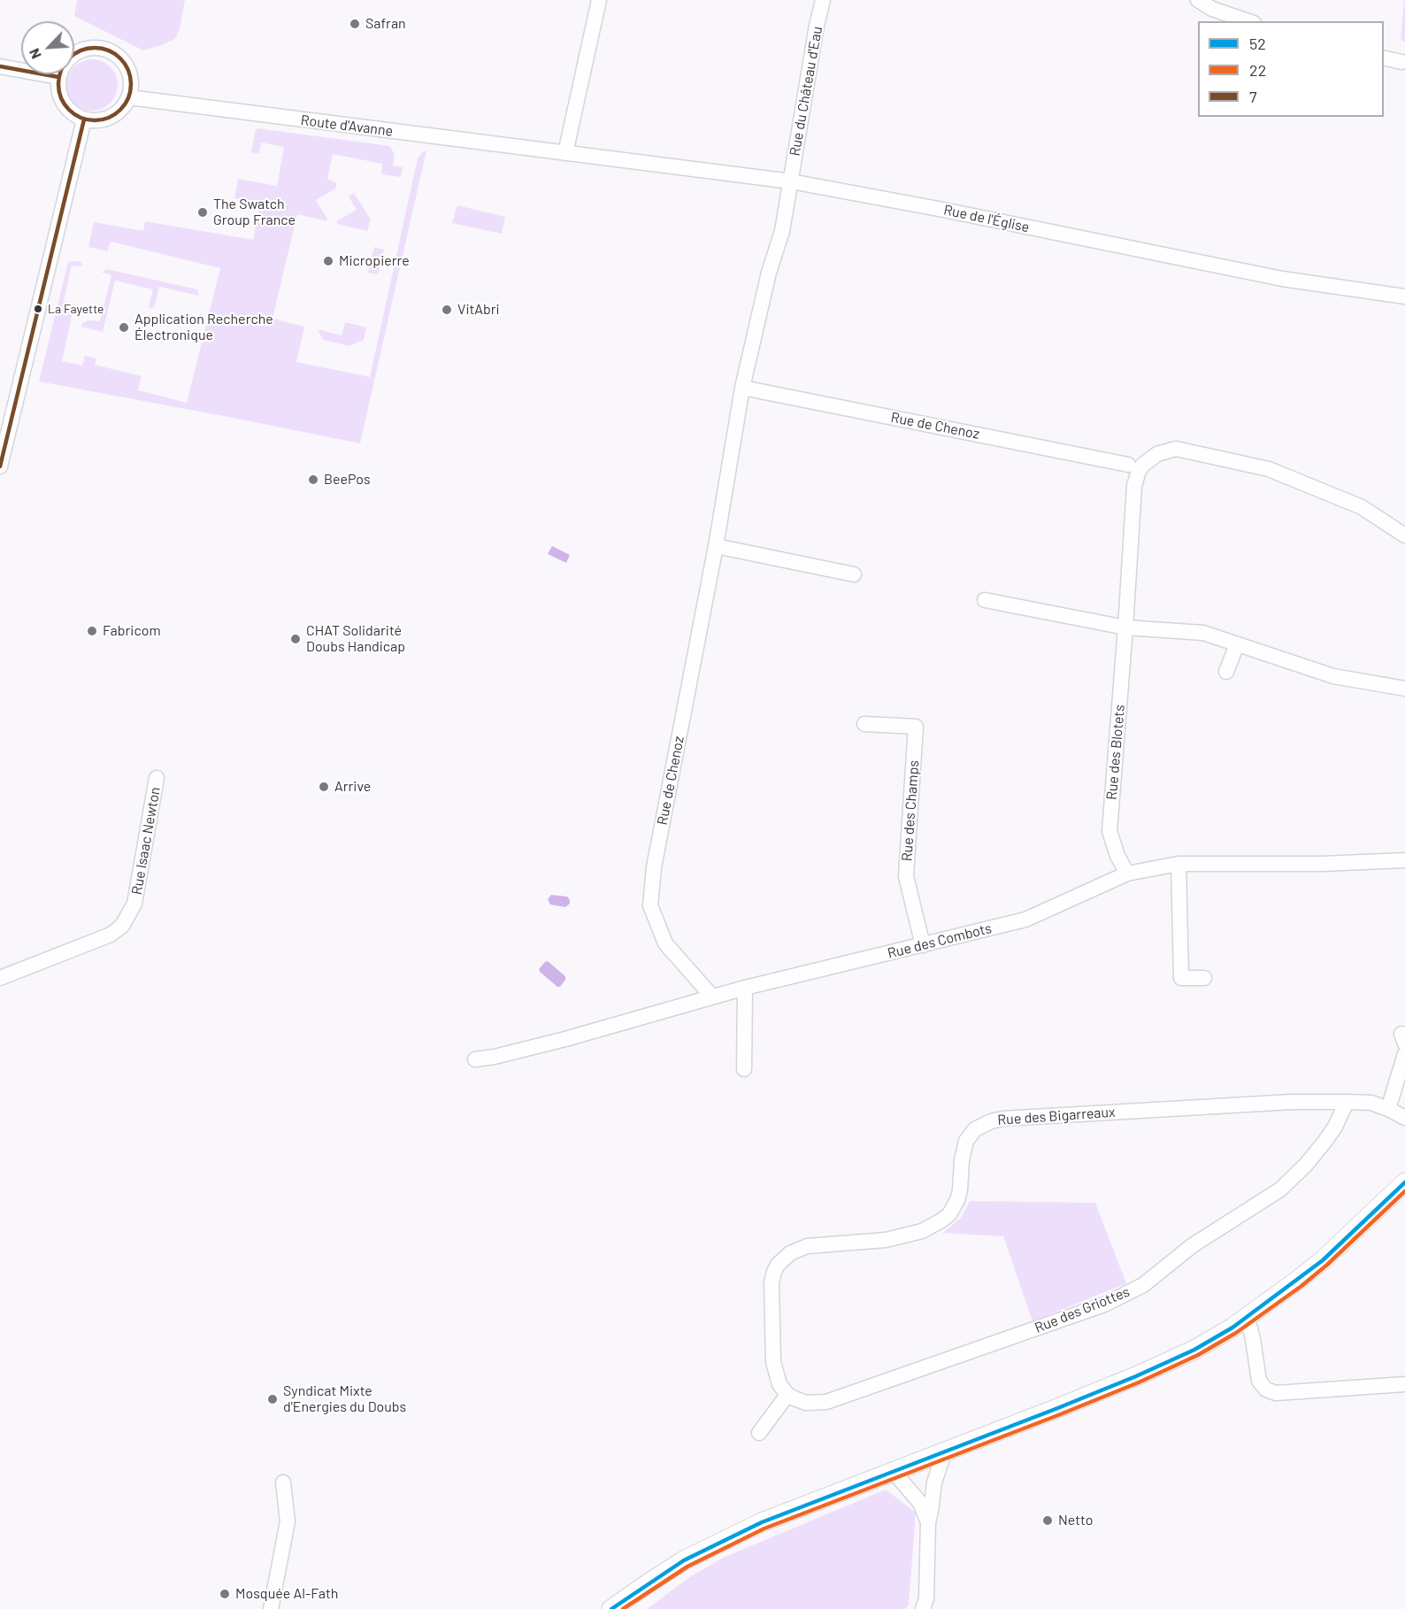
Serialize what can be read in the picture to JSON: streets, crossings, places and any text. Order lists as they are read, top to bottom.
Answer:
{
  "streets": {
    "street": [
      "Rue du Château d'Eau",
      "Route d'Avanne",
      "Rue de l'Église",
      "Rue de Chenoz",
      "Rue des Blotets",
      "Rue des Champs",
      "Rue Isaac Newton",
      "Rue des Combots",
      "Rue des Bigarreaux",
      "Rue des Griottes"
    ]
  },
  "crossings": [
    ["Rue du Château d'Eau", "Rue de l'Église"],
    ["Rue du Château d'Eau", "Rue de Chenoz"],
    ["Route d'Avanne", "Rue de l'Église"],
    ["Rue de l'Église", "Rue de Chenoz"],
    ["Rue de Chenoz", "Rue des Blotets"],
    ["Rue de Chenoz", "Rue des Combots"],
    ["Rue des Blotets", "Rue des Combots"],
    ["Rue des Champs", "Rue des Combots"],
    ["Rue des Bigarreaux", "Rue des Griottes"]
  ],
  "places": [
    "Safran",
    "The Swatch Group France",
    "Micropierre",
    "La Fayette",
    "VitAbri",
    "Application Recherche Électronique",
    "BeePos",
    "Fabricom",
    "CHAT Solidarité Doubs Handicap",
    "Arrive",
    "Syndicat Mixte d'Energies du Doubs",
    "Netto",
    "Mosquée Al-Fath"
  ],
  "lines": ["transit line 7", "transit line 52", "transit line 22"],
  "legend": ["52", "22", "7"],
  "north": "bottom left"
}
